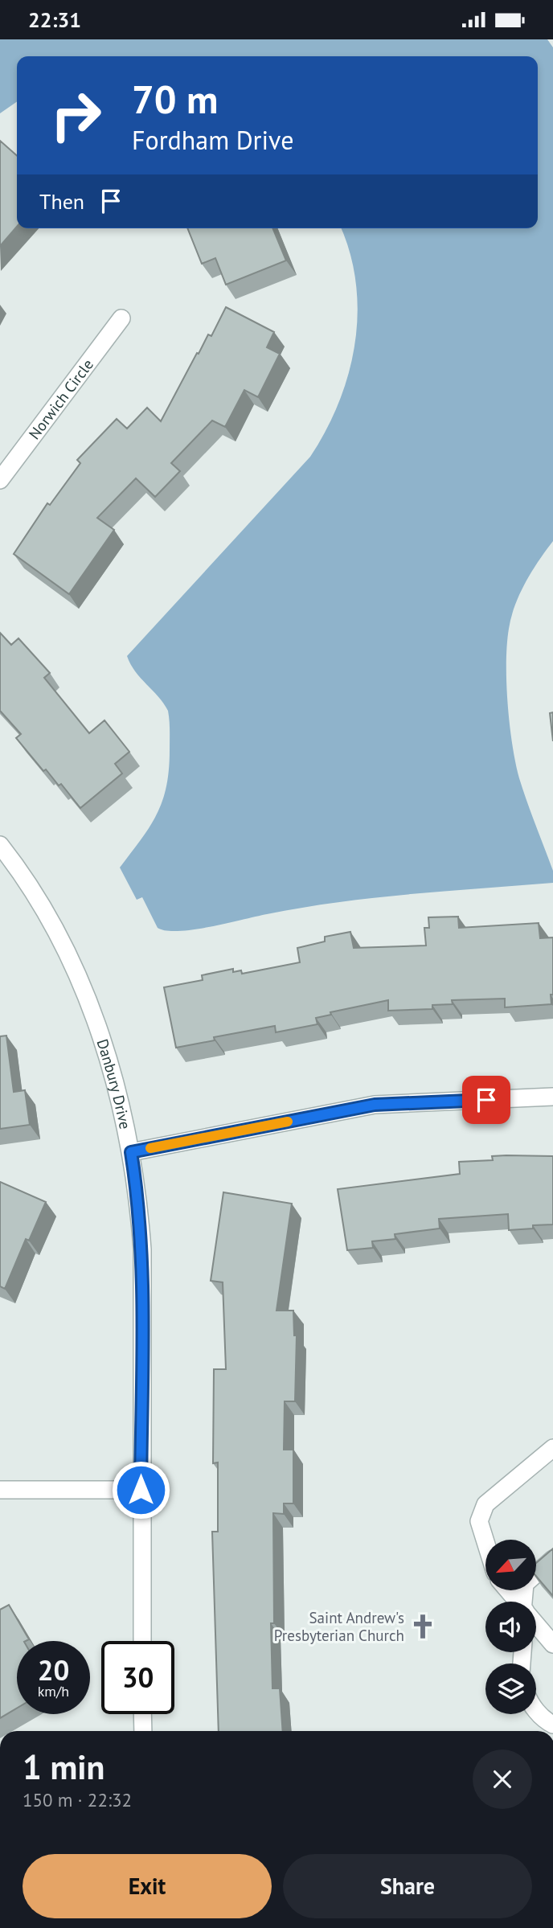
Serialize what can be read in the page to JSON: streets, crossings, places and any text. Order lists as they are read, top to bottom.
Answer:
{
  "streets": {
    "street": ["Norwich Circle", "Danbury Drive"]
  },
  "places": {
    "church": ["Saint Andrew's Presbyterian Church"]
  },
  "north": "bottom left",
  "page": {
    "status": "22:31",
    "turn": ["70 m", "Fordham Drive"],
    "then": "Then",
    "speed": "20 km/h",
    "limit": "30",
    "heading": ["1 min", "150 m · 22:32"],
    "buttons": ["Exit", "Share"]
  }
}
